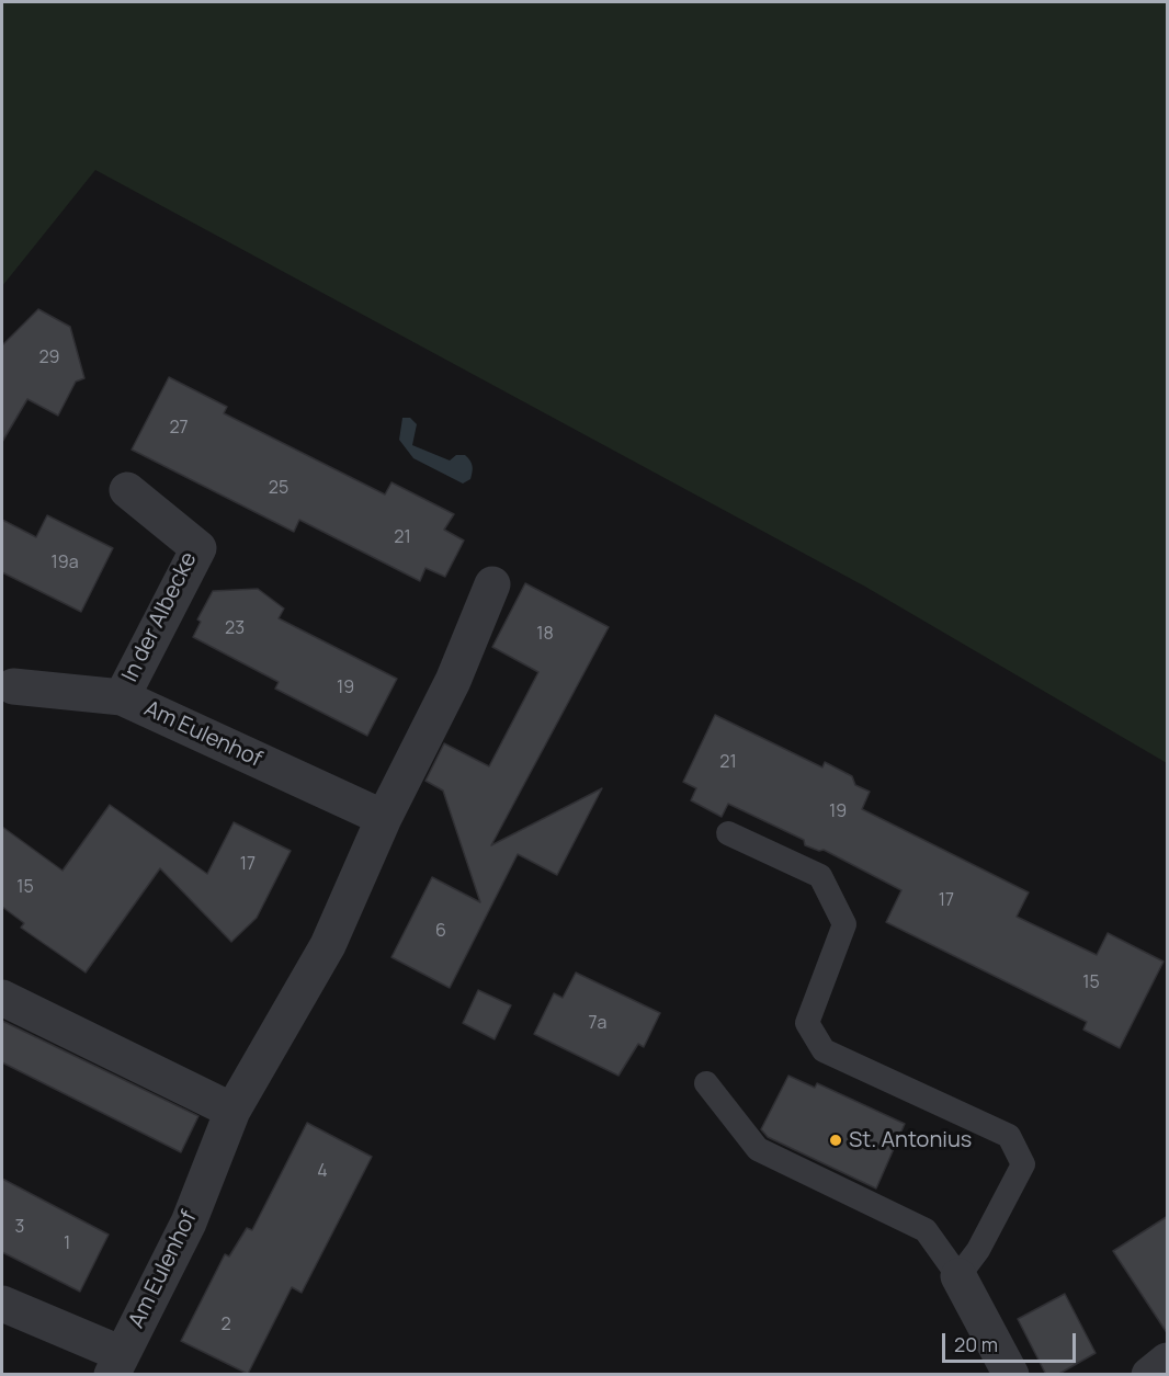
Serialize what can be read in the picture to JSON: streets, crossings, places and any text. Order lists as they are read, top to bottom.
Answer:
{
  "streets": {
    "street": ["In der Albecke", "Am Eulenhof"]
  },
  "crossings": [
    ["In der Albecke", "Am Eulenhof"]
  ],
  "places": ["St. Antonius"],
  "house_numbers": [
    "29",
    "27",
    "25",
    "21",
    "19a",
    "23",
    "18",
    "19",
    "21",
    "19",
    "17",
    "15",
    "17",
    "6",
    "15",
    "7a",
    "4",
    "3",
    "1",
    "2"
  ],
  "scale_bar": "20 m"
}
